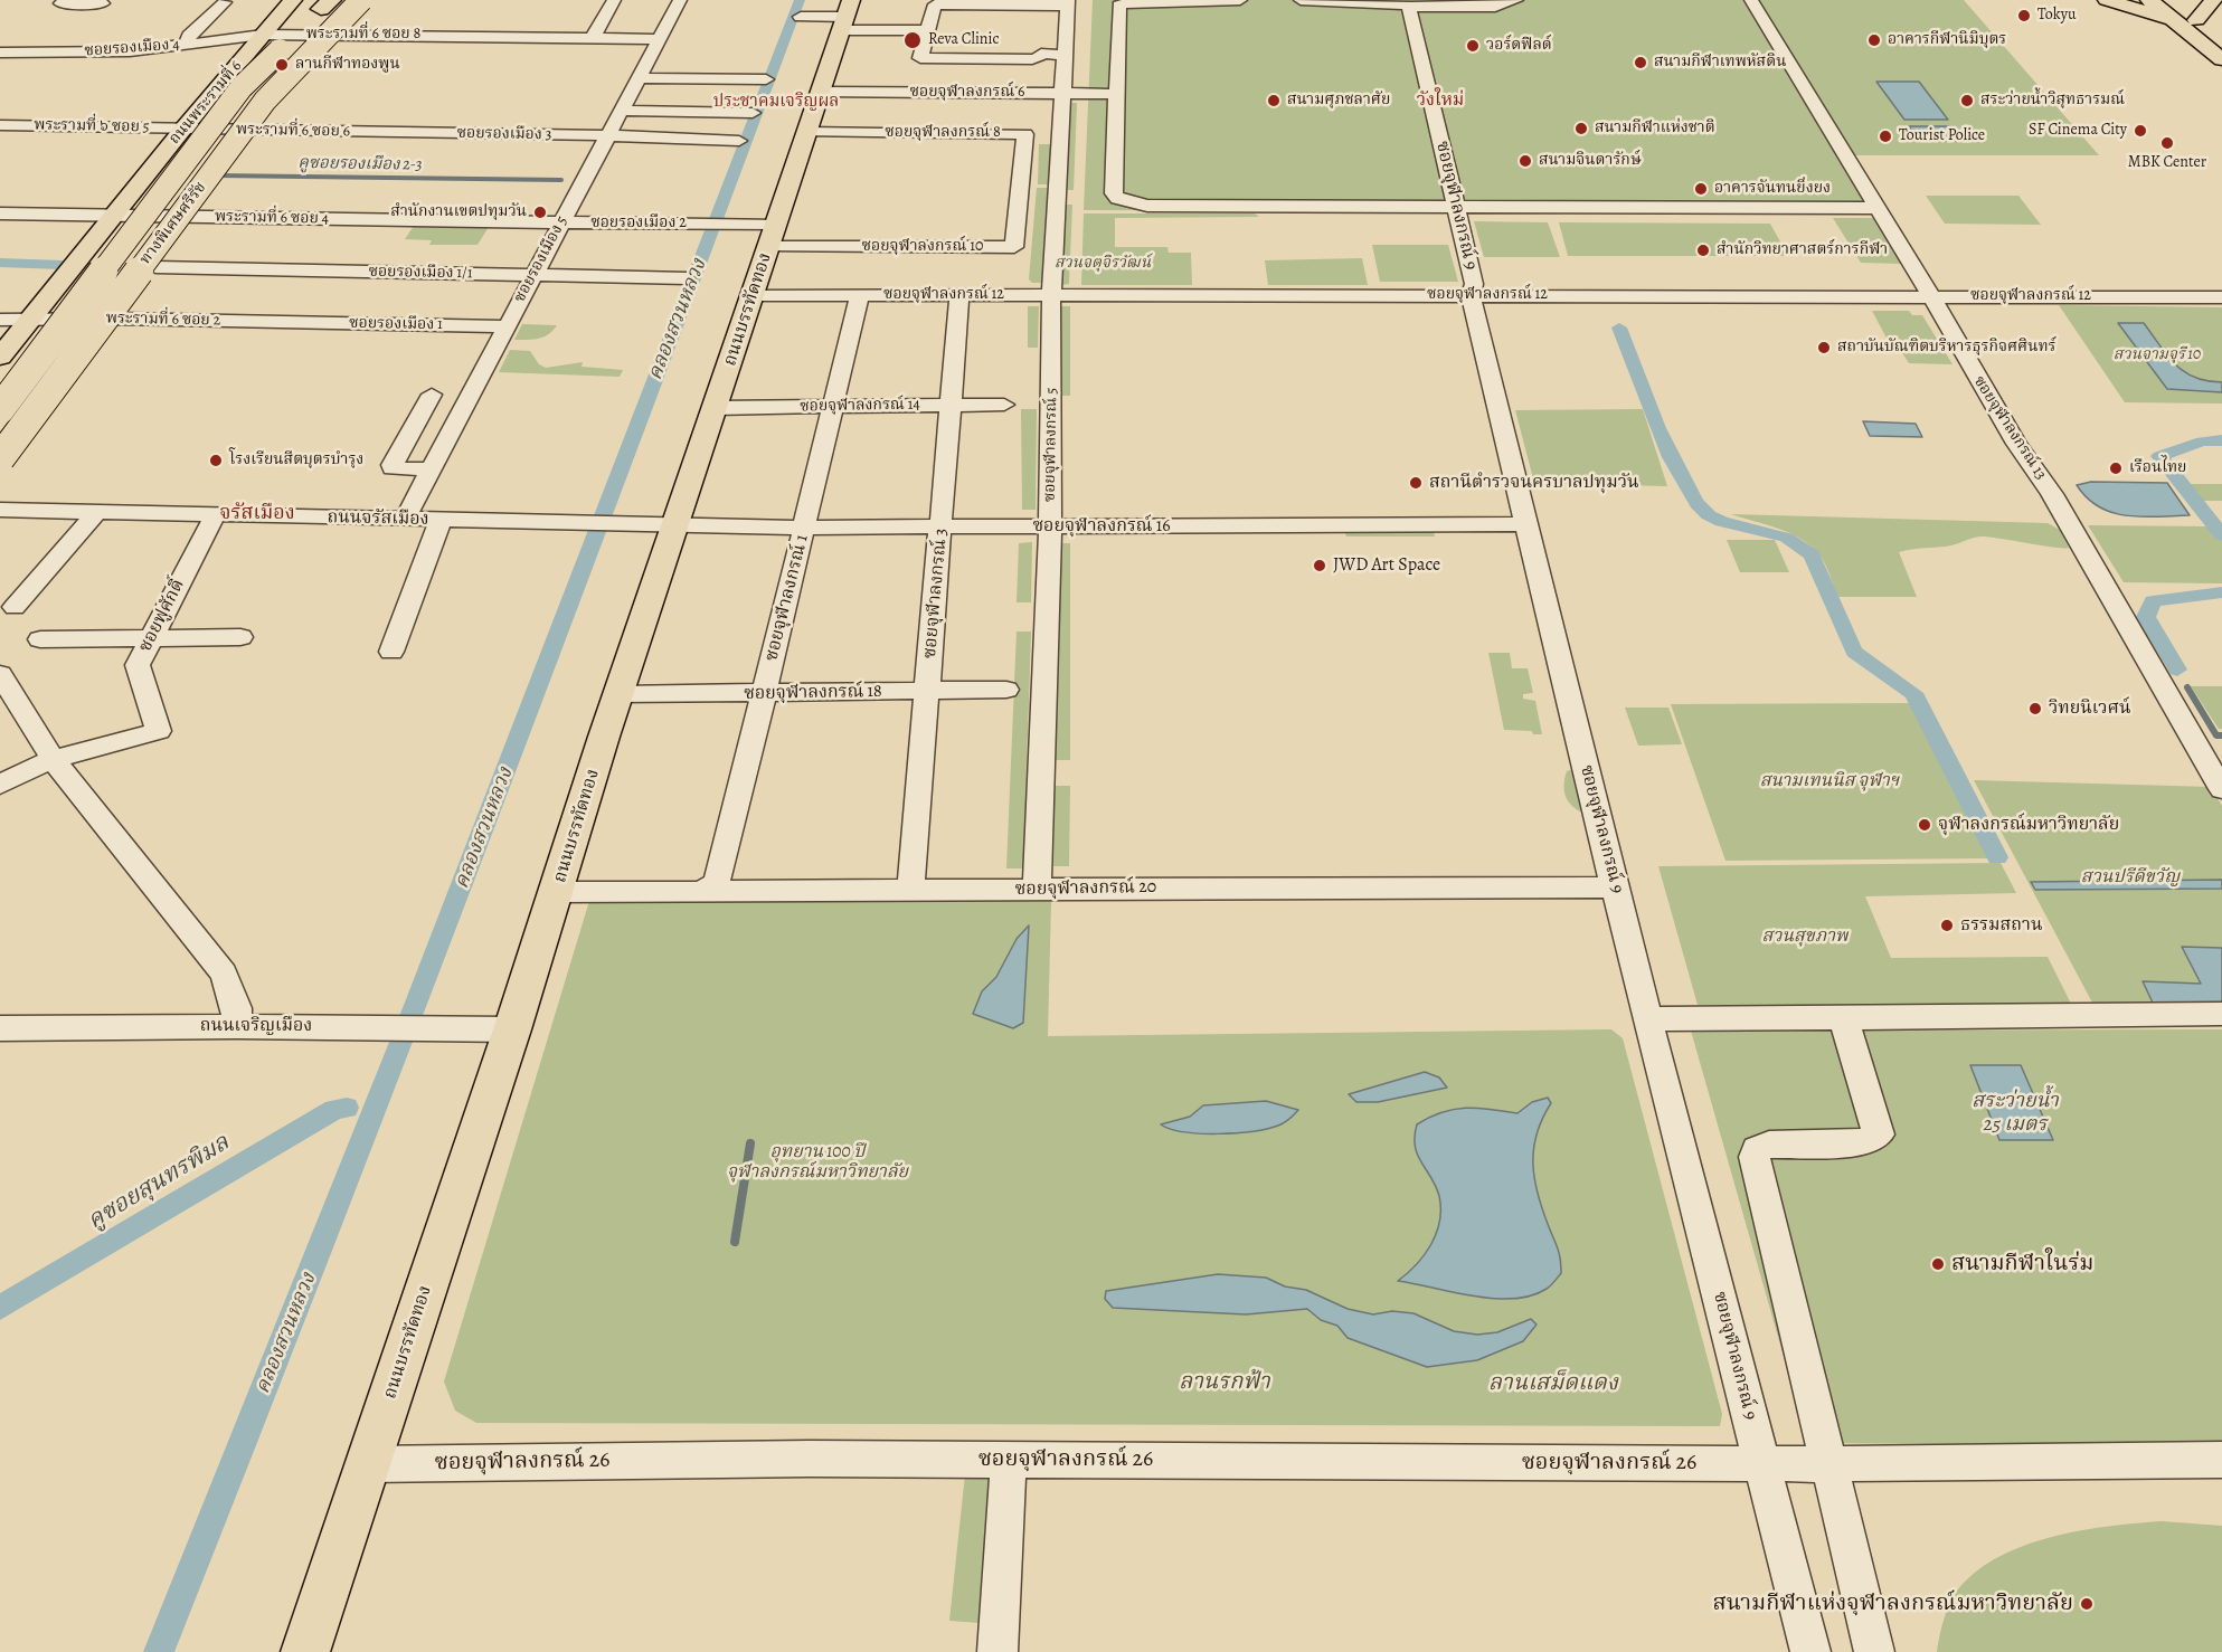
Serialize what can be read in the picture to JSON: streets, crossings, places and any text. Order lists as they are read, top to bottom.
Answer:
{
  "streets": {
    "highway": ["ทางพิเศษศรีรัช"],
    "main road": ["ถนนพระรามที่ 6", "ถนนบรรทัดทอง"],
    "street": [
      "พระรามที่ 6 ซอย 8",
      "ซอยรองเมือง 4",
      "ซอยจุฬาลงกรณ์ 6",
      "พระรามที่ ๖ ซอย 5",
      "พระรามที่ 6 ซอย 6",
      "ซอยจุฬาลงกรณ์ 8",
      "ซอยรองเมือง 3",
      "ซอยจุฬาลงกรณ์ 9",
      "พระรามที่ 6 ซอย 4",
      "ซอยรองเมือง 2",
      "ซอยจุฬาลงกรณ์ 10",
      "ซอยรองเมือง 5",
      "ซอยรองเมือง 1/1",
      "ซอยจุฬาลงกรณ์ 12",
      "พระรามที่ 6 ซอย 2",
      "ซอยรองเมือง 1",
      "ซอยจุฬาลงกรณ์ 14",
      "ซอยจุฬาลงกรณ์ 13",
      "ซอยจุฬาลงกรณ์ 5",
      "ถนนจรัสเมือง",
      "ซอยจุฬาลงกรณ์ 16",
      "ซอยจุฬาลงกรณ์ 3",
      "ซอยจุฬาลงกรณ์ 1",
      "ซอยฟูศักดิ์",
      "ซอยจุฬาลงกรณ์ 18",
      "ซอยจุฬาลงกรณ์ 20",
      "ถนนเจริญเมือง",
      "ซอยจุฬาลงกรณ์ 26"
    ]
  },
  "crossings": [
    ["พระรามที่ 6 ซอย 8", "ซอยรองเมือง 4"],
    ["พระรามที่ 6 ซอย 8", "ถนนพระรามที่ 6"],
    ["ซอยรองเมือง 4", "ถนนพระรามที่ 6"],
    ["ซอยจุฬาลงกรณ์ 6", "ถนนบรรทัดทอง"],
    ["ซอยจุฬาลงกรณ์ 6", "ซอยจุฬาลงกรณ์ 5"],
    ["ถนนพระรามที่ 6", "พระรามที่ ๖ ซอย 5"],
    ["ถนนพระรามที่ 6", "พระรามที่ 6 ซอย 6"],
    ["ถนนพระรามที่ 6", "พระรามที่ 6 ซอย 4"],
    ["ถนนพระรามที่ 6", "พระรามที่ 6 ซอย 2"],
    ["พระรามที่ ๖ ซอย 5", "พระรามที่ 6 ซอย 6"],
    ["พระรามที่ 6 ซอย 6", "ซอยรองเมือง 3"],
    ["ซอยจุฬาลงกรณ์ 8", "ซอยจุฬาลงกรณ์ 10"],
    ["ซอยจุฬาลงกรณ์ 8", "ถนนบรรทัดทอง"],
    ["ซอยจุฬาลงกรณ์ 8", "ซอยจุฬาลงกรณ์ 5"],
    ["ซอยรองเมือง 3", "ซอยรองเมือง 5"],
    ["ซอยจุฬาลงกรณ์ 9", "ซอยจุฬาลงกรณ์ 12"],
    ["ซอยจุฬาลงกรณ์ 9", "ซอยจุฬาลงกรณ์ 16"],
    ["ซอยจุฬาลงกรณ์ 9", "ซอยจุฬาลงกรณ์ 20"],
    ["ซอยจุฬาลงกรณ์ 9", "ซอยจุฬาลงกรณ์ 26"],
    ["พระรามที่ 6 ซอย 4", "ซอยรองเมือง 2"],
    ["ซอยรองเมือง 2", "ซอยจุฬาลงกรณ์ 10"],
    ["ซอยรองเมือง 2", "ซอยรองเมือง 5"],
    ["ซอยรองเมือง 2", "ถนนบรรทัดทอง"],
    ["ซอยจุฬาลงกรณ์ 10", "ถนนบรรทัดทอง"],
    ["ซอยจุฬาลงกรณ์ 10", "ซอยจุฬาลงกรณ์ 5"],
    ["ซอยรองเมือง 5", "ซอยรองเมือง 1/1"],
    ["ซอยรองเมือง 5", "ซอยรองเมือง 1"],
    ["ซอยรองเมือง 5", "ถนนจรัสเมือง"],
    ["ซอยจุฬาลงกรณ์ 12", "ถนนบรรทัดทอง"],
    ["ซอยจุฬาลงกรณ์ 12", "ซอยจุฬาลงกรณ์ 13"],
    ["ซอยจุฬาลงกรณ์ 12", "ซอยจุฬาลงกรณ์ 5"],
    ["ซอยจุฬาลงกรณ์ 12", "ซอยจุฬาลงกรณ์ 3"],
    ["ซอยจุฬาลงกรณ์ 12", "ซอยจุฬาลงกรณ์ 1"],
    ["ถนนบรรทัดทอง", "ซอยจุฬาลงกรณ์ 14"],
    ["ถนนบรรทัดทอง", "ถนนจรัสเมือง"],
    ["ถนนบรรทัดทอง", "ซอยจุฬาลงกรณ์ 16"],
    ["ถนนบรรทัดทอง", "ซอยจุฬาลงกรณ์ 18"],
    ["ถนนบรรทัดทอง", "ซอยจุฬาลงกรณ์ 20"],
    ["ถนนบรรทัดทอง", "ถนนเจริญเมือง"],
    ["ถนนบรรทัดทอง", "ซอยจุฬาลงกรณ์ 26"],
    ["พระรามที่ 6 ซอย 2", "ซอยรองเมือง 1"],
    ["ซอยจุฬาลงกรณ์ 14", "ซอยจุฬาลงกรณ์ 3"],
    ["ซอยจุฬาลงกรณ์ 14", "ซอยจุฬาลงกรณ์ 1"],
    ["ซอยจุฬาลงกรณ์ 5", "ซอยจุฬาลงกรณ์ 16"],
    ["ซอยจุฬาลงกรณ์ 5", "ซอยจุฬาลงกรณ์ 20"],
    ["ถนนจรัสเมือง", "ซอยจุฬาลงกรณ์ 16"],
    ["ถนนจรัสเมือง", "ซอยฟูศักดิ์"],
    ["ซอยจุฬาลงกรณ์ 16", "ซอยจุฬาลงกรณ์ 3"],
    ["ซอยจุฬาลงกรณ์ 16", "ซอยจุฬาลงกรณ์ 1"],
    ["ซอยจุฬาลงกรณ์ 3", "ซอยจุฬาลงกรณ์ 18"],
    ["ซอยจุฬาลงกรณ์ 3", "ซอยจุฬาลงกรณ์ 20"],
    ["ซอยจุฬาลงกรณ์ 1", "ซอยจุฬาลงกรณ์ 18"],
    ["ซอยจุฬาลงกรณ์ 1", "ซอยจุฬาลงกรณ์ 20"]
  ],
  "districts": ["วังใหม่", "ประชาคมเจริญผล", "จรัสเมือง"],
  "water": [
    "คูซอยรองเมือง 2-3",
    "คลองสวนหลวง",
    "สระว่ายน้ำ 25 เมตร",
    "คูซอยสุนทรพิมล"
  ],
  "parks": [
    "สวนจตุจิรวัฒน์",
    "สวนจามจุรี 10",
    "สนามเทนนิส จุฬาฯ",
    "สวนปรีดีขวัญ",
    "สวนสุขภาพ",
    "อุทยาน 100 ปี จุฬาลงกรณ์มหาวิทยาลัย",
    "ลานรกฟ้า",
    "ลานเสม็ดแดง"
  ],
  "places": [
    "Tokyu",
    "Reva Clinic",
    "อาคารกีฬานิมิบุตร",
    "วอร์ดฟิลด์",
    "สนามกีฬาเทพหัสดิน",
    "ลานกีฬาทองพูน",
    "สนามศุภชลาศัย",
    "สระว่ายน้ำวิสุทธารมณ์",
    "สนามกีฬาแห่งชาติ",
    "SF Cinema City",
    "Tourist Police",
    "MBK Center",
    "สนามจินดารักษ์",
    "อาคารจันทนยิ่งยง",
    "สำนักงานเขตปทุมวัน",
    "สำนักวิทยาศาสตร์การกีฬา",
    "สถาบันบัณฑิตบริหารธุรกิจศศินทร์",
    "โรงเรียนสีตบุตรบำรุง",
    "เรือนไทย",
    "สถานีตำรวจนครบาลปทุมวัน",
    "JWD Art Space",
    "วิทยนิเวศน์",
    "จุฬาลงกรณ์มหาวิทยาลัย",
    "ธรรมสถาน",
    "สนามกีฬาในร่ม",
    "สนามกีฬาแห่งจุฬาลงกรณ์มหาวิทยาลัย"
  ]
}
